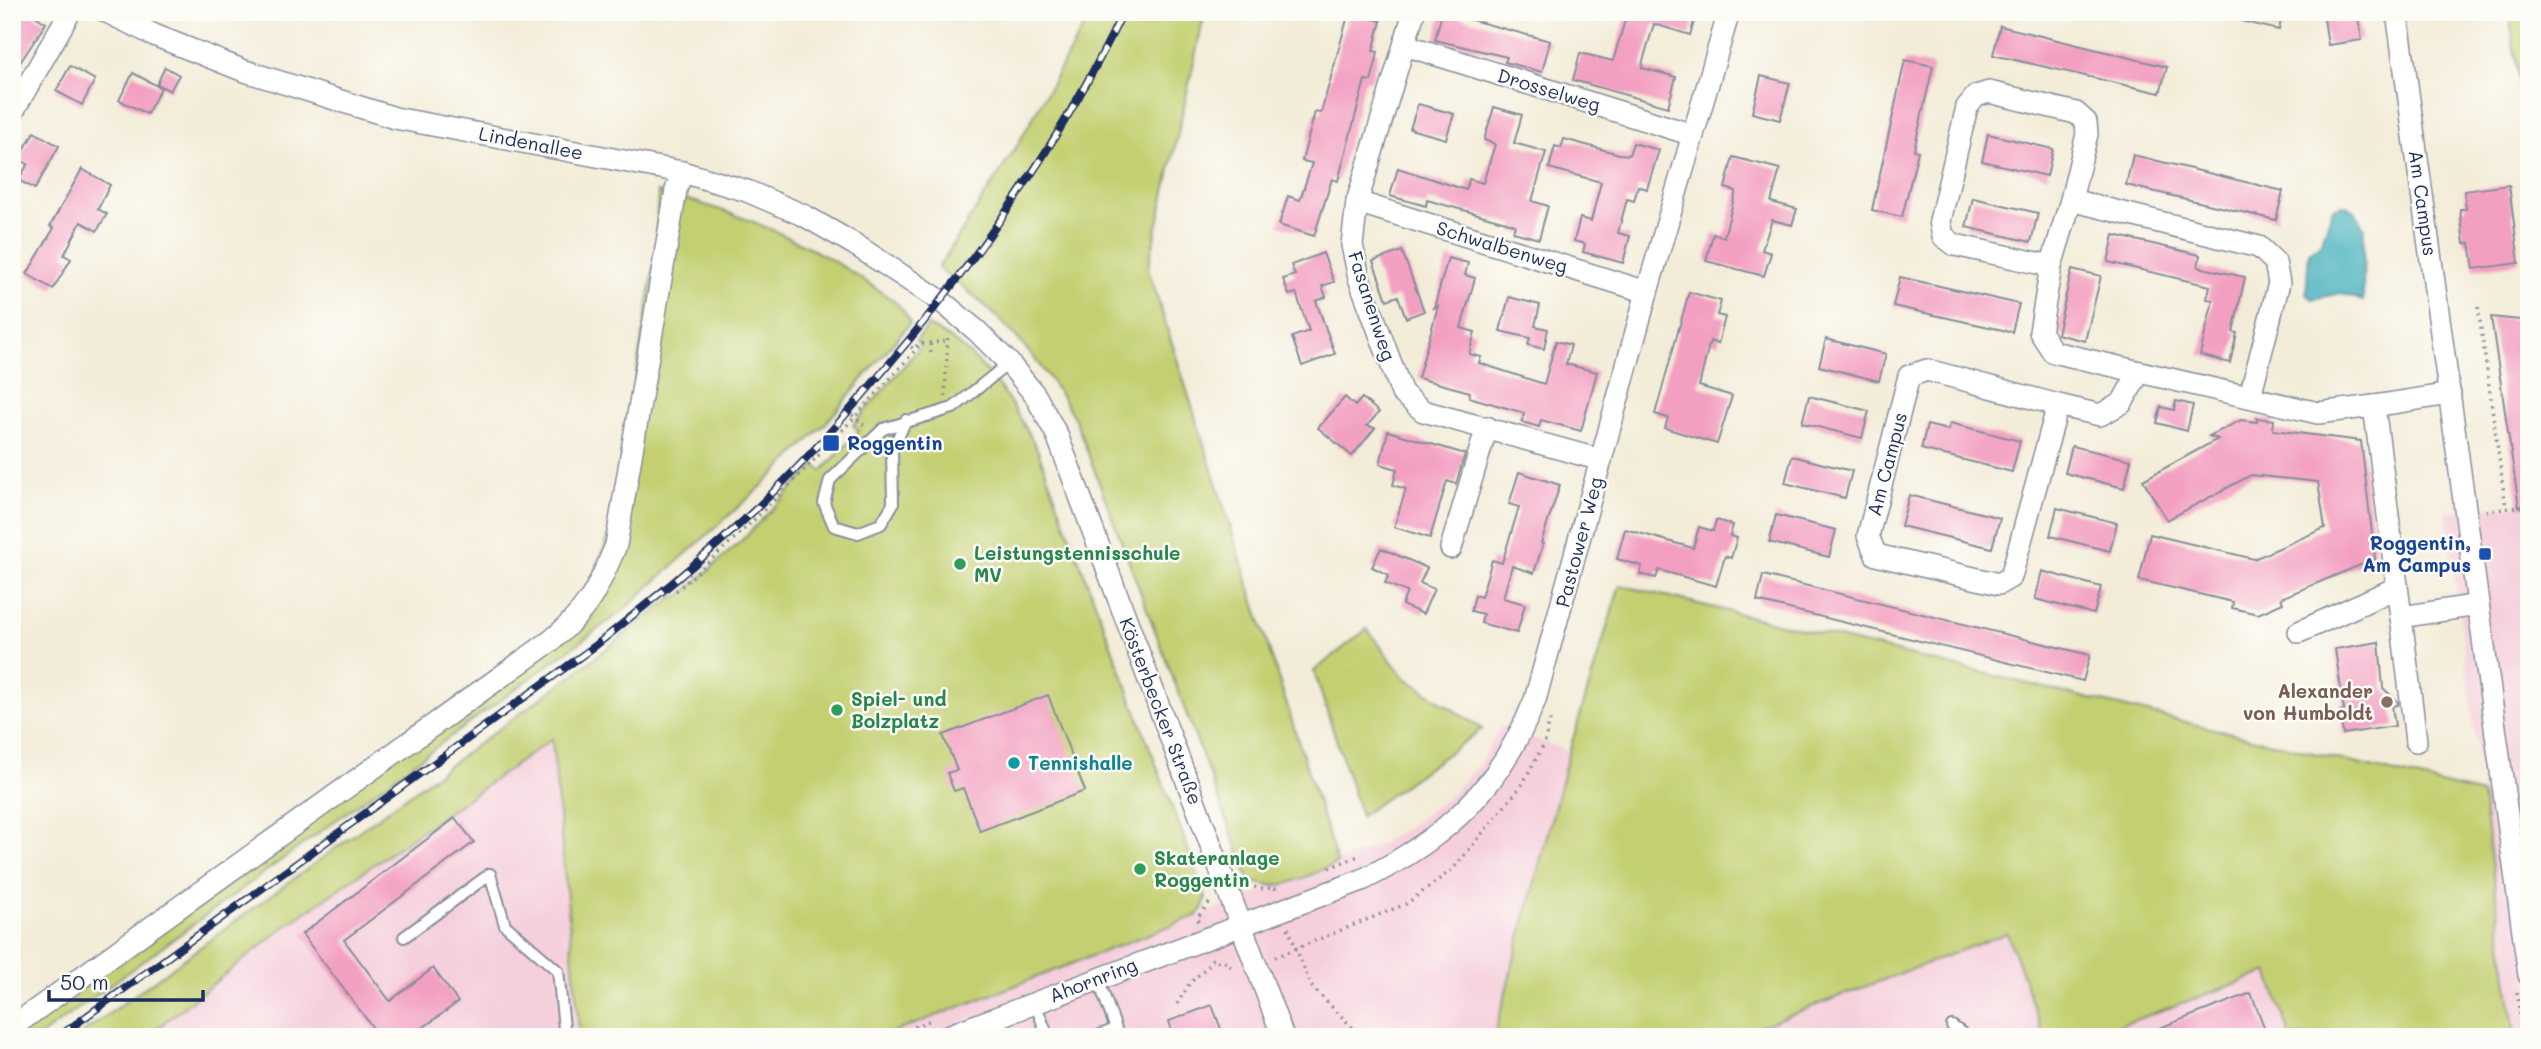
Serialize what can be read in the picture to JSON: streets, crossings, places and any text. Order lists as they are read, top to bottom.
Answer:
{
  "streets": {
    "street": [
      "Drosselweg",
      "Lindenallee",
      "Am Campus",
      "Schwalbenweg",
      "Fasanenweg",
      "Pastower Weg",
      "Kösterbecker Straße",
      "Ahornring"
    ]
  },
  "crossings": [
    ["Drosselweg", "Fasanenweg"],
    ["Drosselweg", "Pastower Weg"],
    ["Lindenallee", "Kösterbecker Straße"],
    ["Schwalbenweg", "Fasanenweg"],
    ["Schwalbenweg", "Pastower Weg"],
    ["Fasanenweg", "Pastower Weg"],
    ["Pastower Weg", "Kösterbecker Straße"],
    ["Pastower Weg", "Ahornring"],
    ["Kösterbecker Straße", "Ahornring"]
  ],
  "places": {
    "transit": ["Roggentin", "Roggentin, Am Campus"],
    "other": [
      "Leistungstennisschule MV",
      "Alexander von Humboldt",
      "Spiel- und Bolzplatz",
      "Tennishalle",
      "Skateranlage Roggentin"
    ]
  },
  "scale_bar": "50 m"
}
